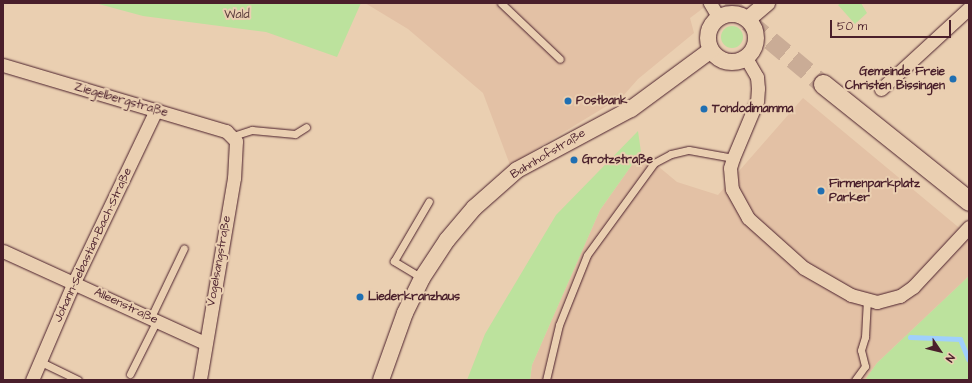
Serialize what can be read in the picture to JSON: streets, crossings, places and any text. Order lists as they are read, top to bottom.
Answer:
{
  "streets": {
    "street": [
      "Ziegelbergstraße",
      "Bahnhofstraße",
      "Johann-Sebastian-Bach-Straße",
      "Vogelsangstraße",
      "Alleenstraße"
    ]
  },
  "crossings": [
    ["Ziegelbergstraße", "Johann-Sebastian-Bach-Straße"],
    ["Ziegelbergstraße", "Vogelsangstraße"],
    ["Johann-Sebastian-Bach-Straße", "Alleenstraße"],
    ["Vogelsangstraße", "Alleenstraße"]
  ],
  "parks": ["Wald"],
  "places": [
    "Gemeinde Freie Christen Bissingen",
    "Postbank",
    "Tondodimamma",
    "Grotzstraße",
    "Firmenparkplatz Parker",
    "Liederkranzhaus"
  ],
  "scale_bar": "50 m",
  "north": "bottom right"
}
